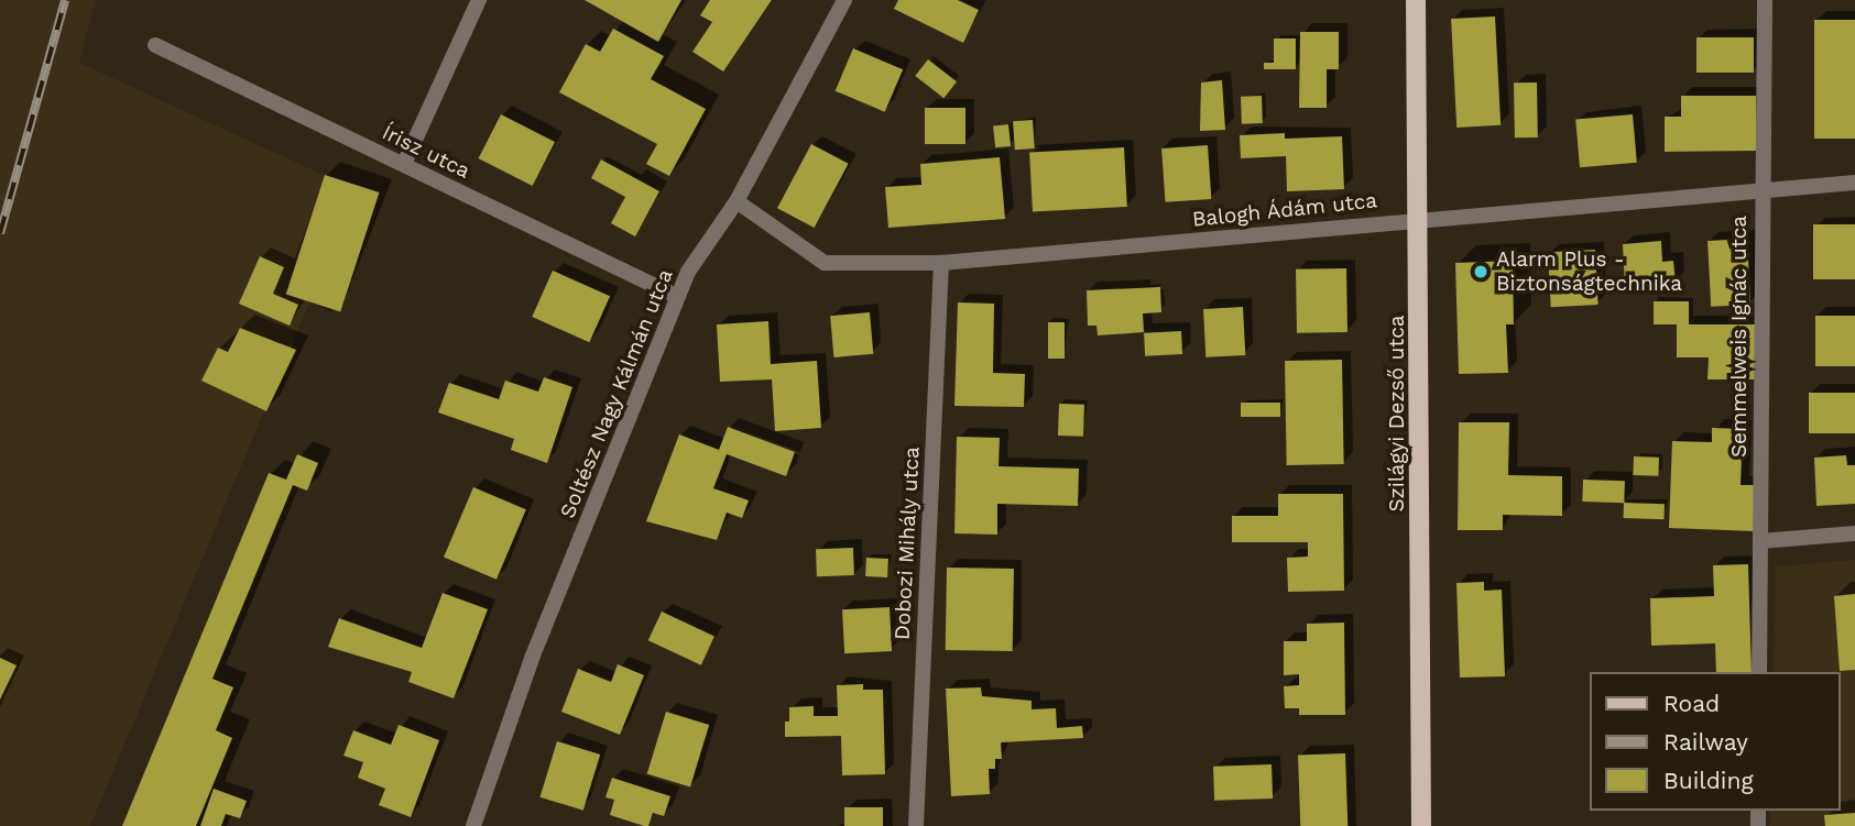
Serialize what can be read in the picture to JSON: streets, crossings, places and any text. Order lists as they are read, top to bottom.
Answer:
{
  "streets": {
    "main road": ["Szilágyi Dezső utca"],
    "street": [
      "Írisz utca",
      "Balogh Ádám utca",
      "Semmelweis Ignác utca",
      "Soltész Nagy Kálmán utca",
      "Dobozi Mihály utca"
    ]
  },
  "crossings": [
    ["Írisz utca", "Soltész Nagy Kálmán utca"],
    ["Balogh Ádám utca", "Semmelweis Ignác utca"],
    ["Balogh Ádám utca", "Soltész Nagy Kálmán utca"],
    ["Balogh Ádám utca", "Szilágyi Dezső utca"],
    ["Balogh Ádám utca", "Dobozi Mihály utca"]
  ],
  "places": ["Alarm Plus - Biztonságtechnika"],
  "legend": ["Road", "Railway", "Building"]
}
